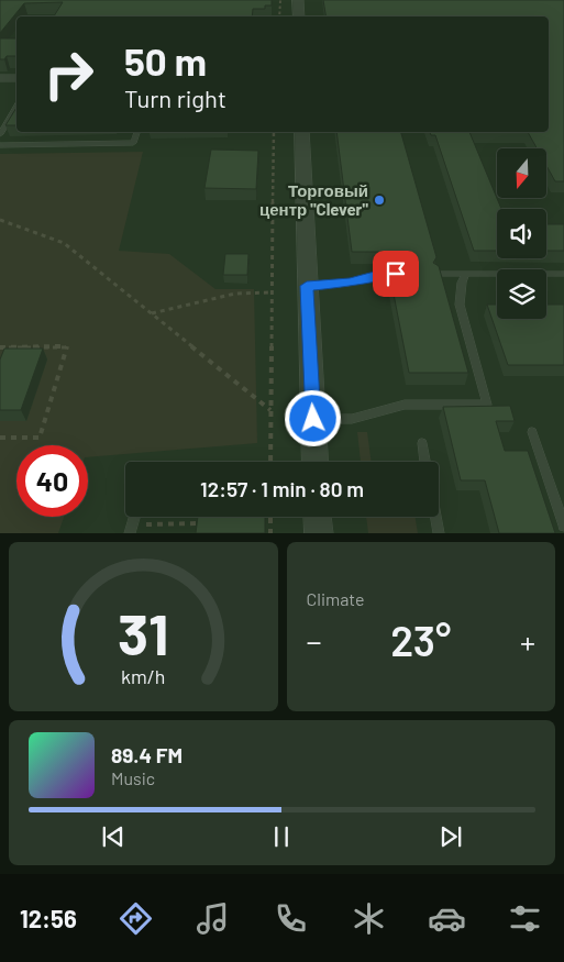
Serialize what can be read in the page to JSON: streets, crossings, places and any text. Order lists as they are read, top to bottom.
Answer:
{
  "places": ["Торговый центр \"Clever\""],
  "north": "bottom",
  "page": {
    "turn": ["50 m", "Turn right"],
    "limit": "40",
    "trip": "12:57 · 1 min · 80 m",
    "tile": "Climate",
    "heat": ["−", "23°", "+"],
    "song": ["89.4 FM", "Music"],
    "tabs": "12:56",
    "gauge": ["31", "km/h"]
  }
}
